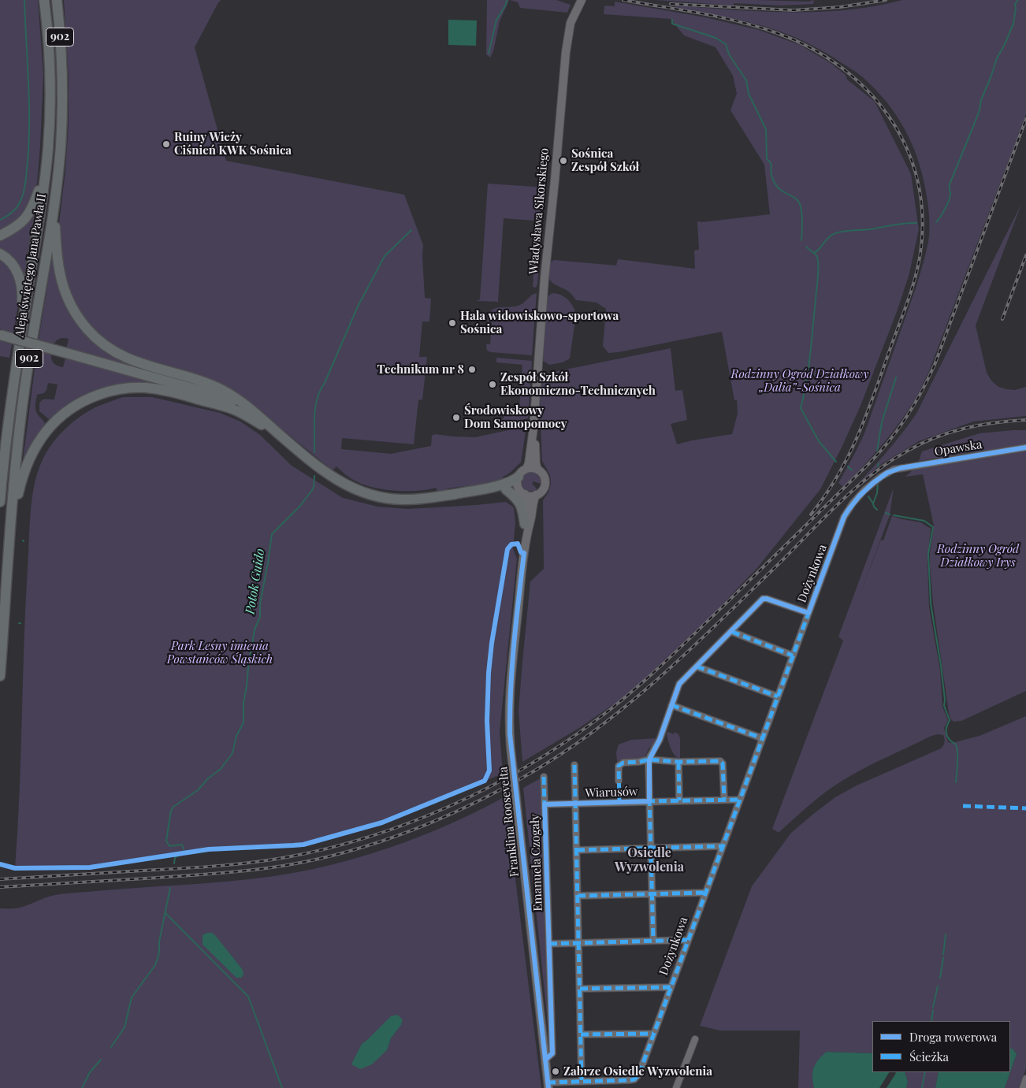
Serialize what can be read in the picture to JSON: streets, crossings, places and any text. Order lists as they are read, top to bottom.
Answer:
{
  "streets": {
    "main road": ["902", "Aleja świętego Jana Pawła II"],
    "street": [
      "Władysława Sikorskiego",
      "Opawska",
      "Dożynkowa",
      "Wiarusów",
      "Franklina Roosevelta",
      "Emanuela Czogały"
    ]
  },
  "crossings": [
    ["Władysława Sikorskiego", "Franklina Roosevelta"],
    ["Opawska", "Dożynkowa"],
    ["Dożynkowa", "Wiarusów"],
    ["Dożynkowa", "Franklina Roosevelta"],
    ["Wiarusów", "Emanuela Czogały"],
    ["Franklina Roosevelta", "Emanuela Czogały"]
  ],
  "districts": ["Osiedle Wyzwolenia"],
  "water": ["Potok Guido"],
  "parks": ["Rodzinny Ogród Działkowy „Dalia”-Sośnica", "Rodzinny Ogród Działkowy Irys", "Park Leśny imienia Powstańców Śląskich"],
  "places": [
    "Ruiny Wieży Ciśnień KWK Sośnica",
    "Sośnica Zespół Szkół",
    "Hala widowiskowo-sportowa Sośnica",
    "Technikum nr 8",
    "Zespół Szkół Ekonomiczno-Technicznych",
    "Środowiskowy Dom Samopomocy",
    "Zabrze Osiedle Wyzwolenia"
  ],
  "legend": ["Droga rowerowa", "Ścieżka"]
}
